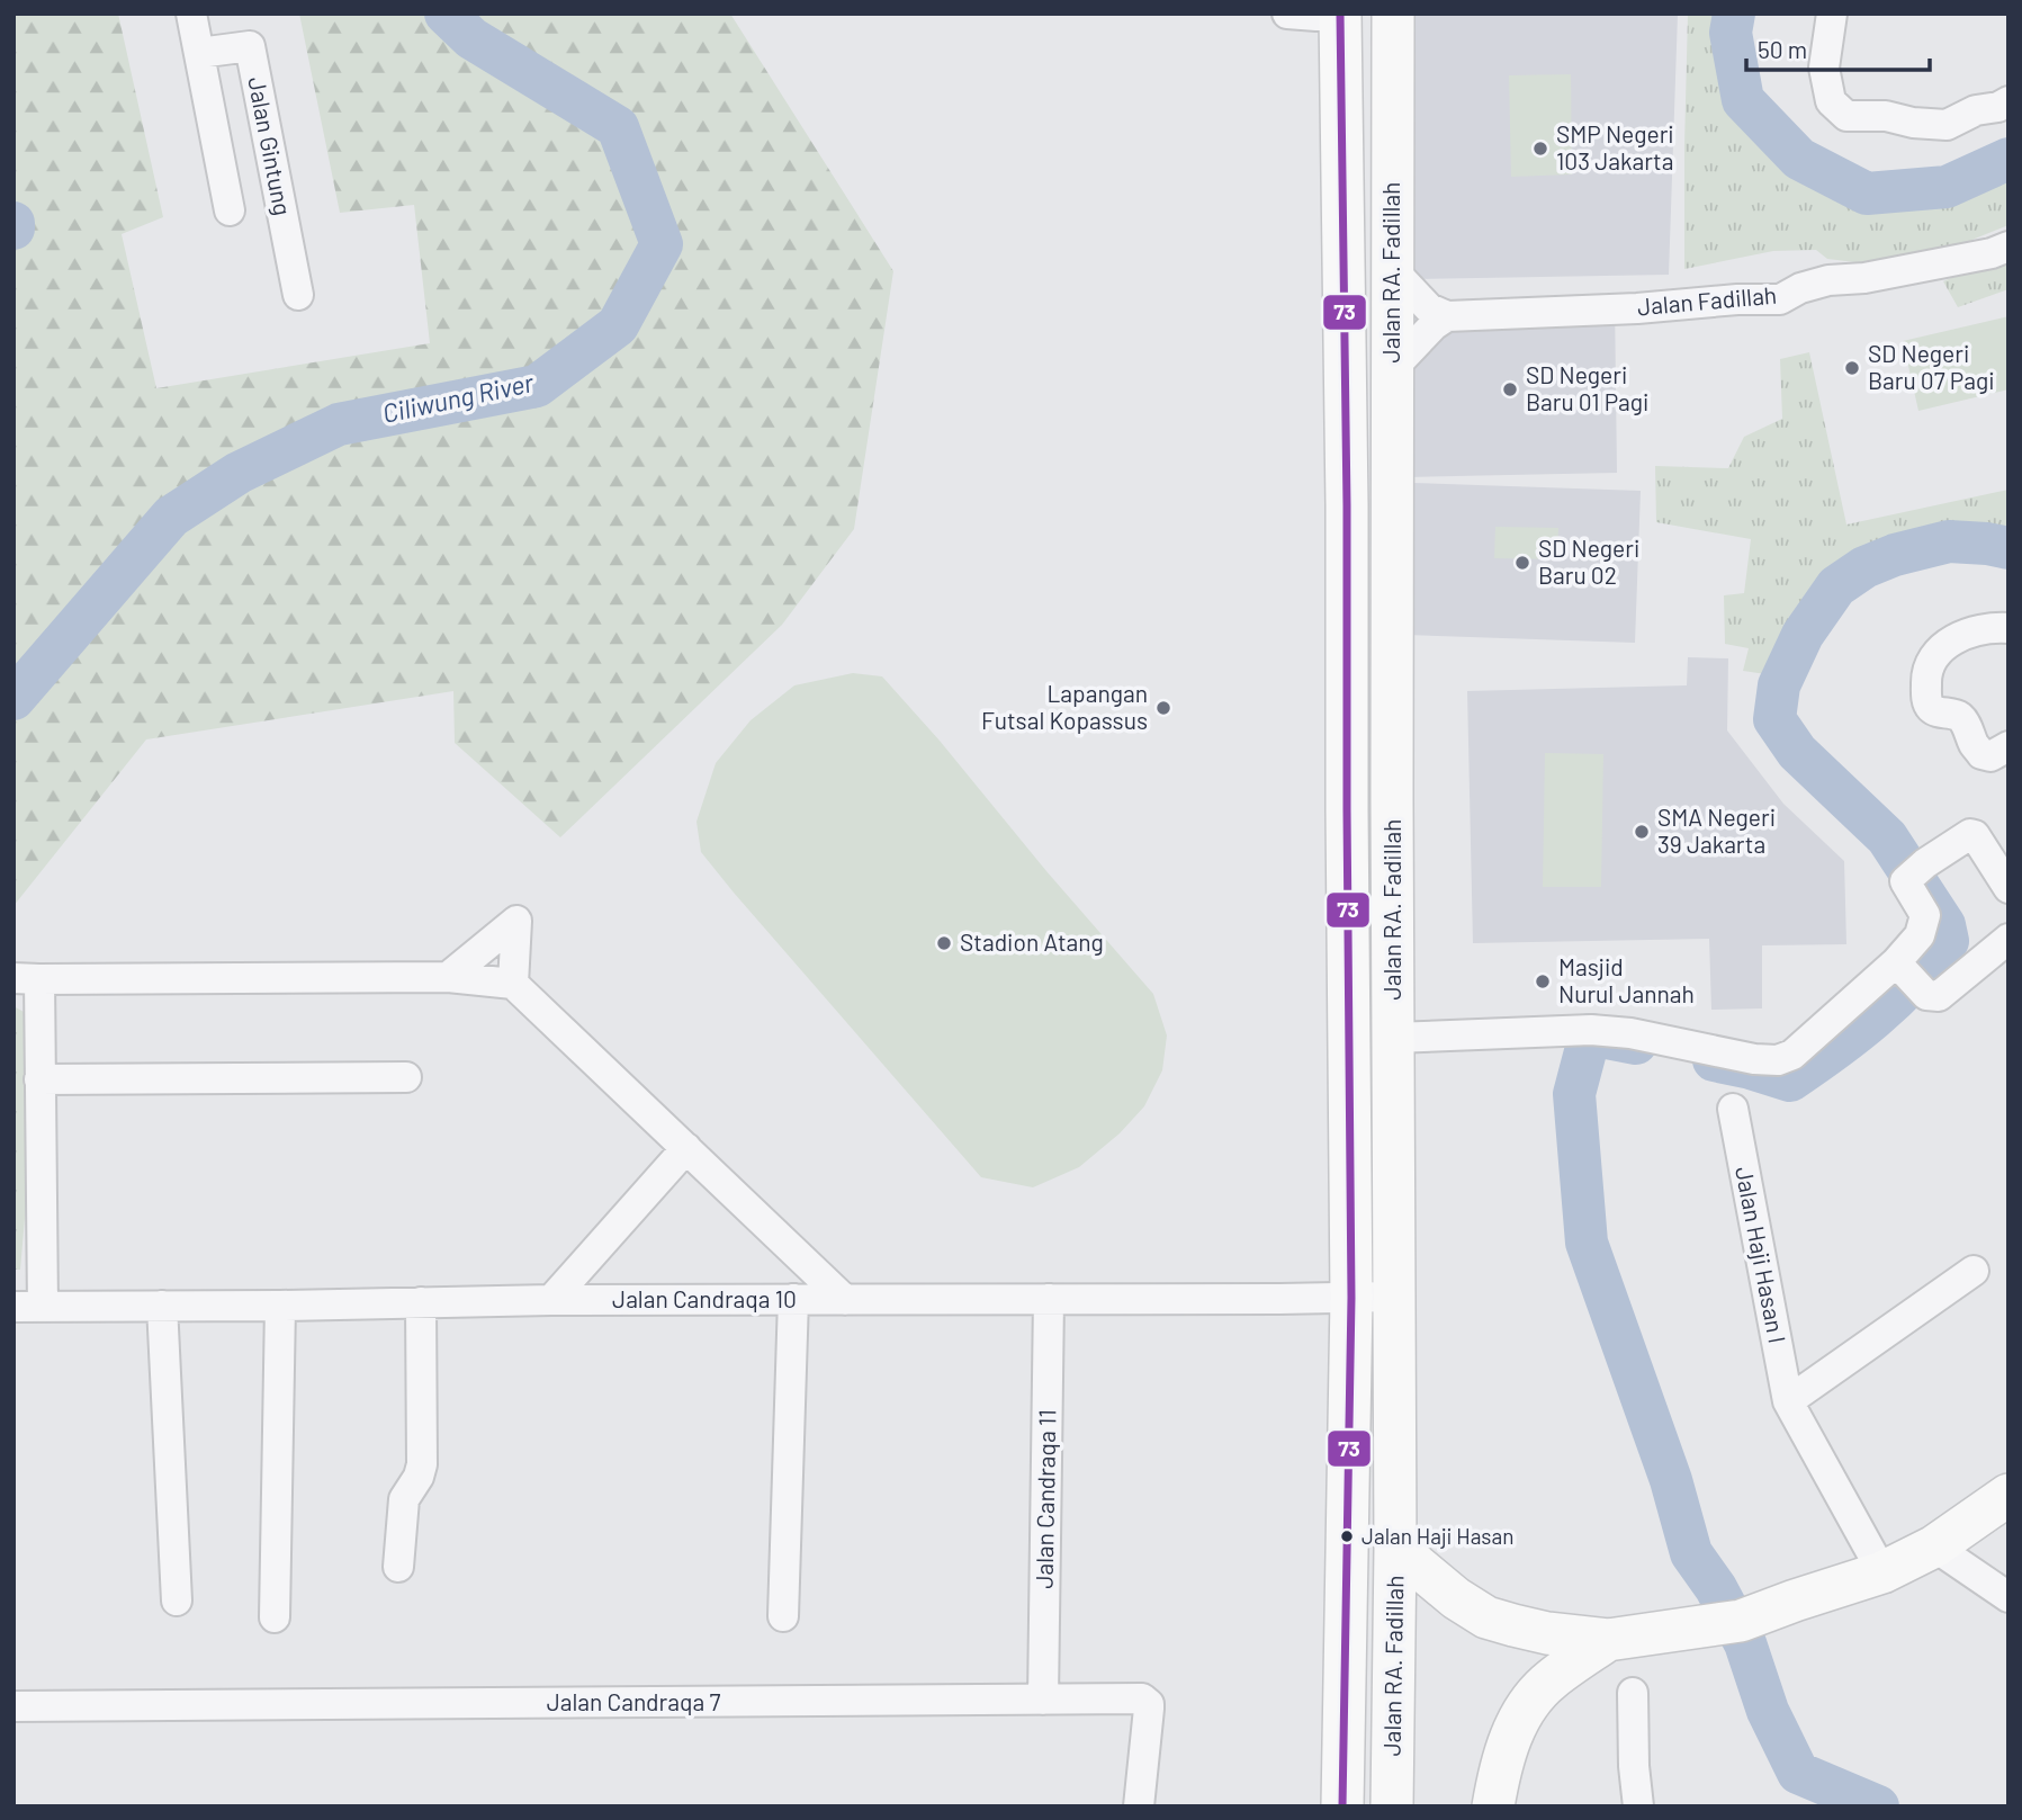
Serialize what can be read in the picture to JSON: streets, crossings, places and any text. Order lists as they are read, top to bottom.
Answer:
{
  "streets": {
    "main road": ["Jalan RA. Fadillah"],
    "street": [
      "Jalan Gintung",
      "Jalan Fadillah",
      "Jalan Haji Hasan I",
      "Jalan Candraqa 10",
      "Jalan Candraqa 11",
      "Jalan Candraqa 7"
    ]
  },
  "crossings": [
    ["Jalan RA. Fadillah", "Jalan Candraqa 10"],
    ["Jalan Candraqa 10", "Jalan Candraqa 11"],
    ["Jalan Candraqa 11", "Jalan Candraqa 7"]
  ],
  "water": ["Ciliwung River"],
  "places": [
    "SMP Negeri 103 Jakarta",
    "SD Negeri Baru 07 Pagi",
    "SD Negeri Baru 01 Pagi",
    "SD Negeri Baru 02",
    "Lapangan Futsal Kopassus",
    "SMA Negeri 39 Jakarta",
    "Stadion Atang",
    "Masjid Nurul Jannah",
    "Jalan Haji Hasan"
  ],
  "lines": ["transit line 73"],
  "scale_bar": "50 m"
}
